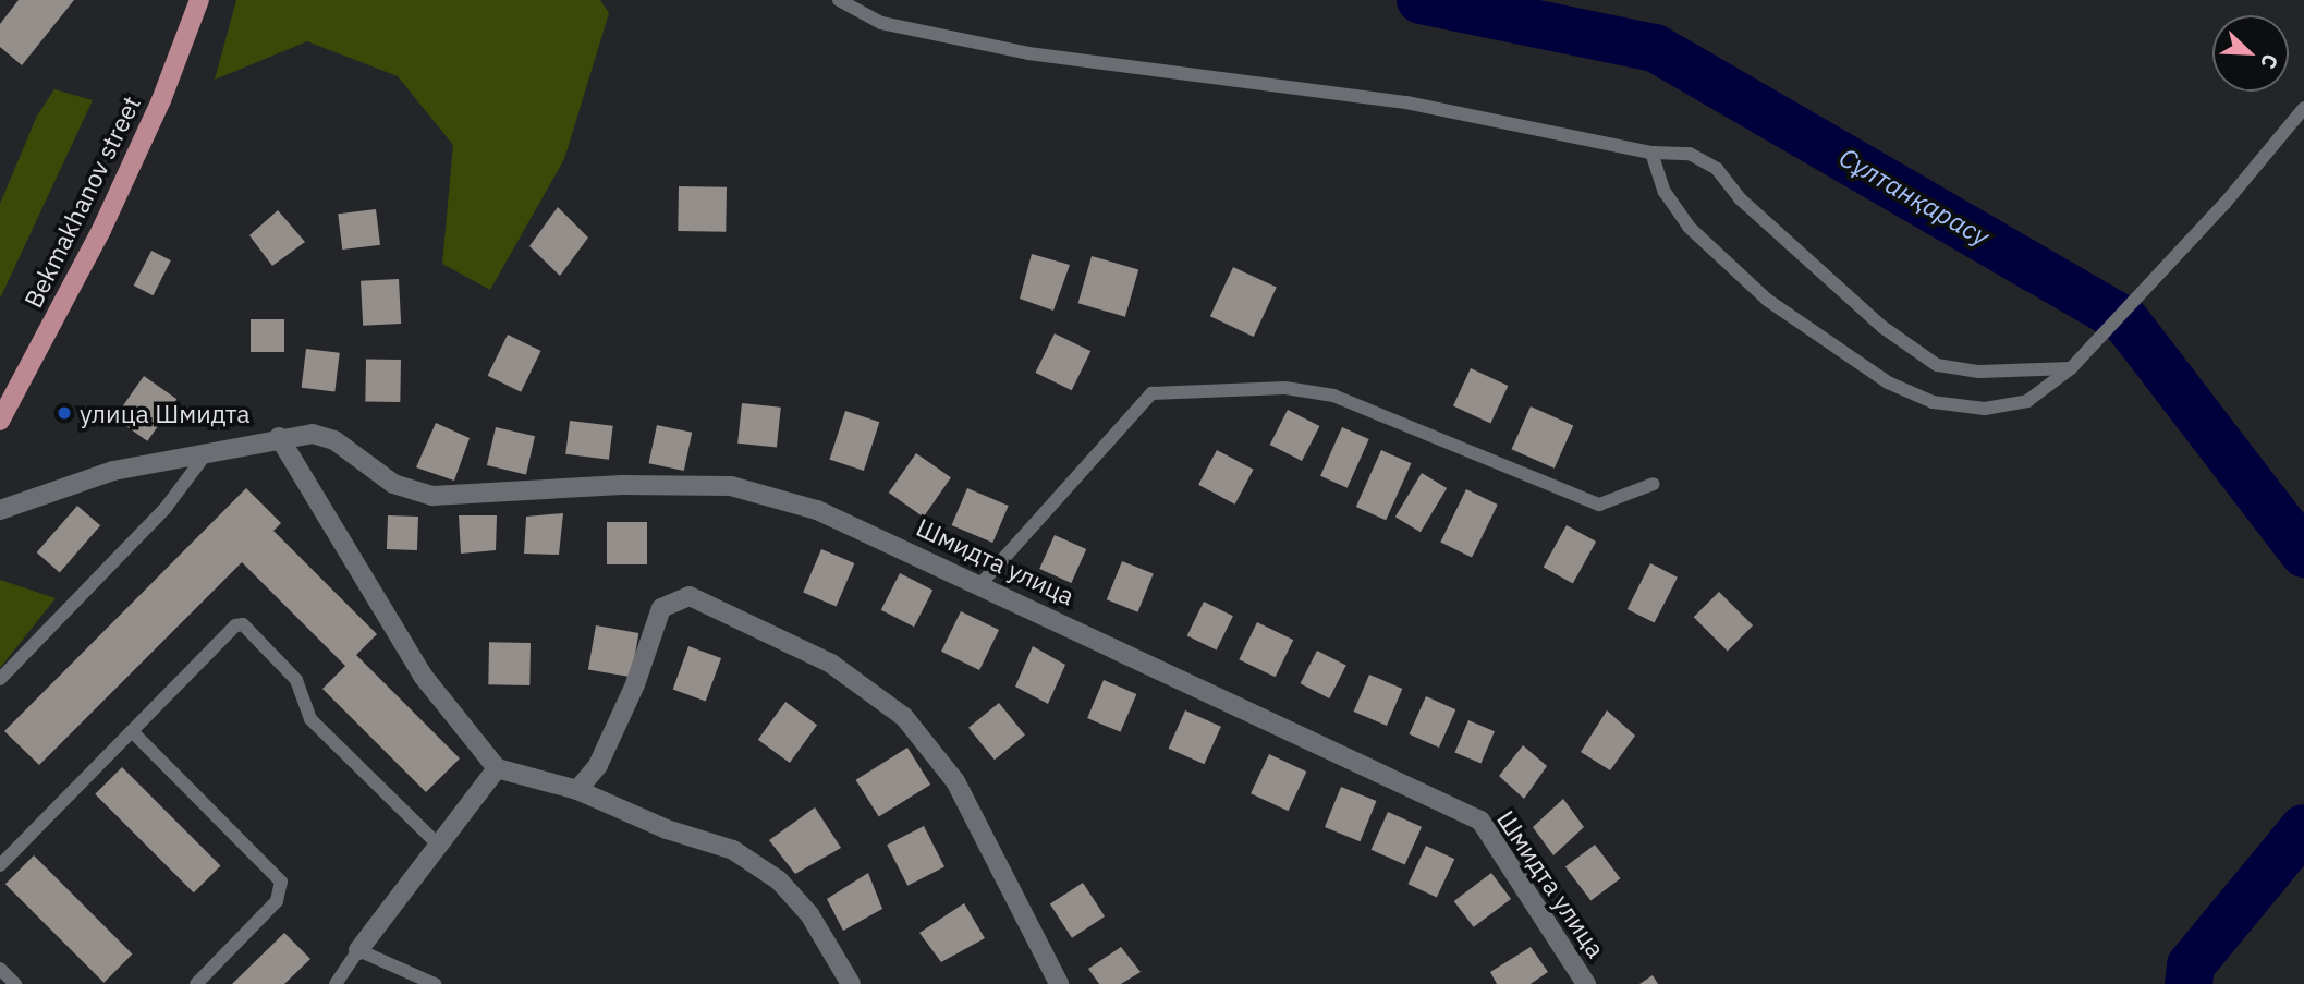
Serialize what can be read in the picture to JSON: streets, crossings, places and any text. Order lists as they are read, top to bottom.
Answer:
{
  "streets": {
    "main road": ["Bekmakhanov street"],
    "street": ["Шмидта улица"]
  },
  "water": ["Сұлтанқарасу"],
  "places": ["улица Шмидта"],
  "north": "bottom right"
}
